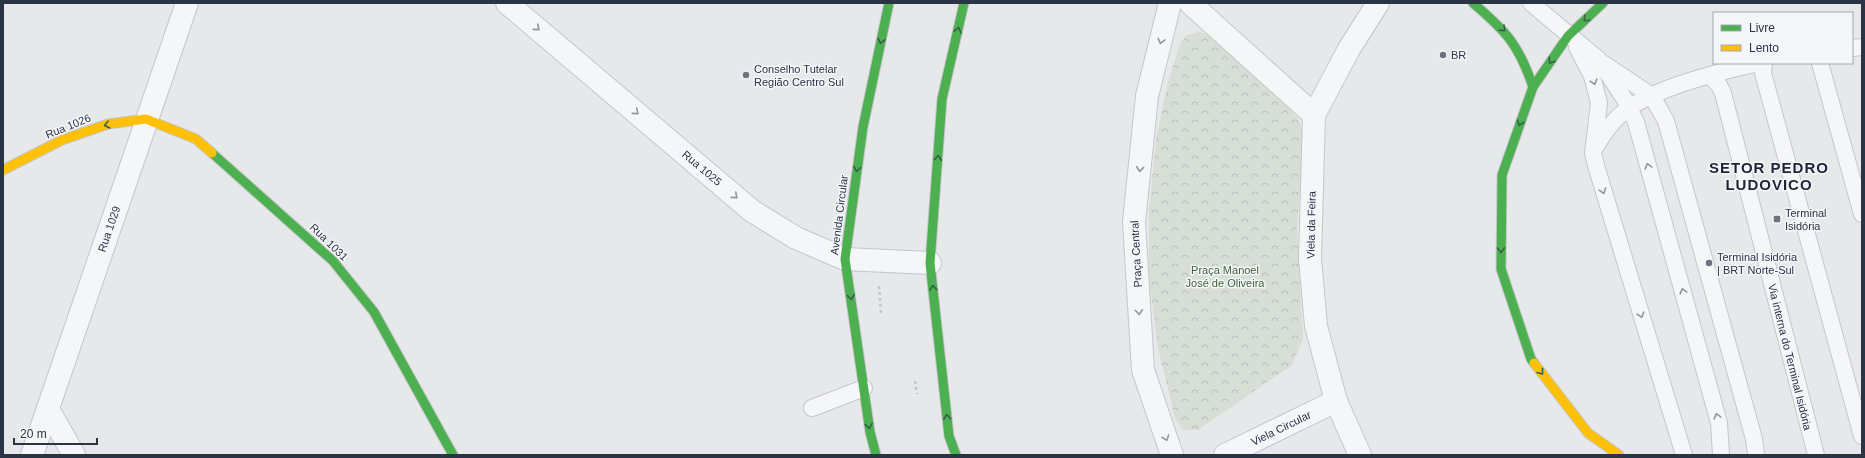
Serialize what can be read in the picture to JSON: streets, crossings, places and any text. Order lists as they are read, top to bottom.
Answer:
{
  "streets": {
    "main road": ["Rua 1026", "Avenida Circular", "Rua 1031"],
    "street": [
      "Rua 1025",
      "Viela da Feira",
      "Rua 1029",
      "Praça Central",
      "Viela Circular"
    ],
    "lane": ["Via interna do Terminal Isidória"]
  },
  "crossings": [
    ["Rua 1026", "Rua 1029"],
    ["Rua 1026", "Rua 1031"],
    ["Rua 1025", "Avenida Circular"],
    ["Viela da Feira", "Viela Circular"],
    ["Rua 1029", "Rua 1031"]
  ],
  "one_way": ["Rua 1026", "Rua 1025", "Praça Central"],
  "districts": ["SETOR PEDRO LUDOVICO"],
  "parks": ["Praça Manoel José de Oliveira"],
  "places": {
    "other": ["BR", "Conselho Tutelar Região Centro Sul", "Terminal Isidória | BRT Norte-Sul"],
    "transit": ["Terminal Isidória"]
  },
  "legend": ["Livre", "Lento"],
  "scale_bar": "20 m"
}
